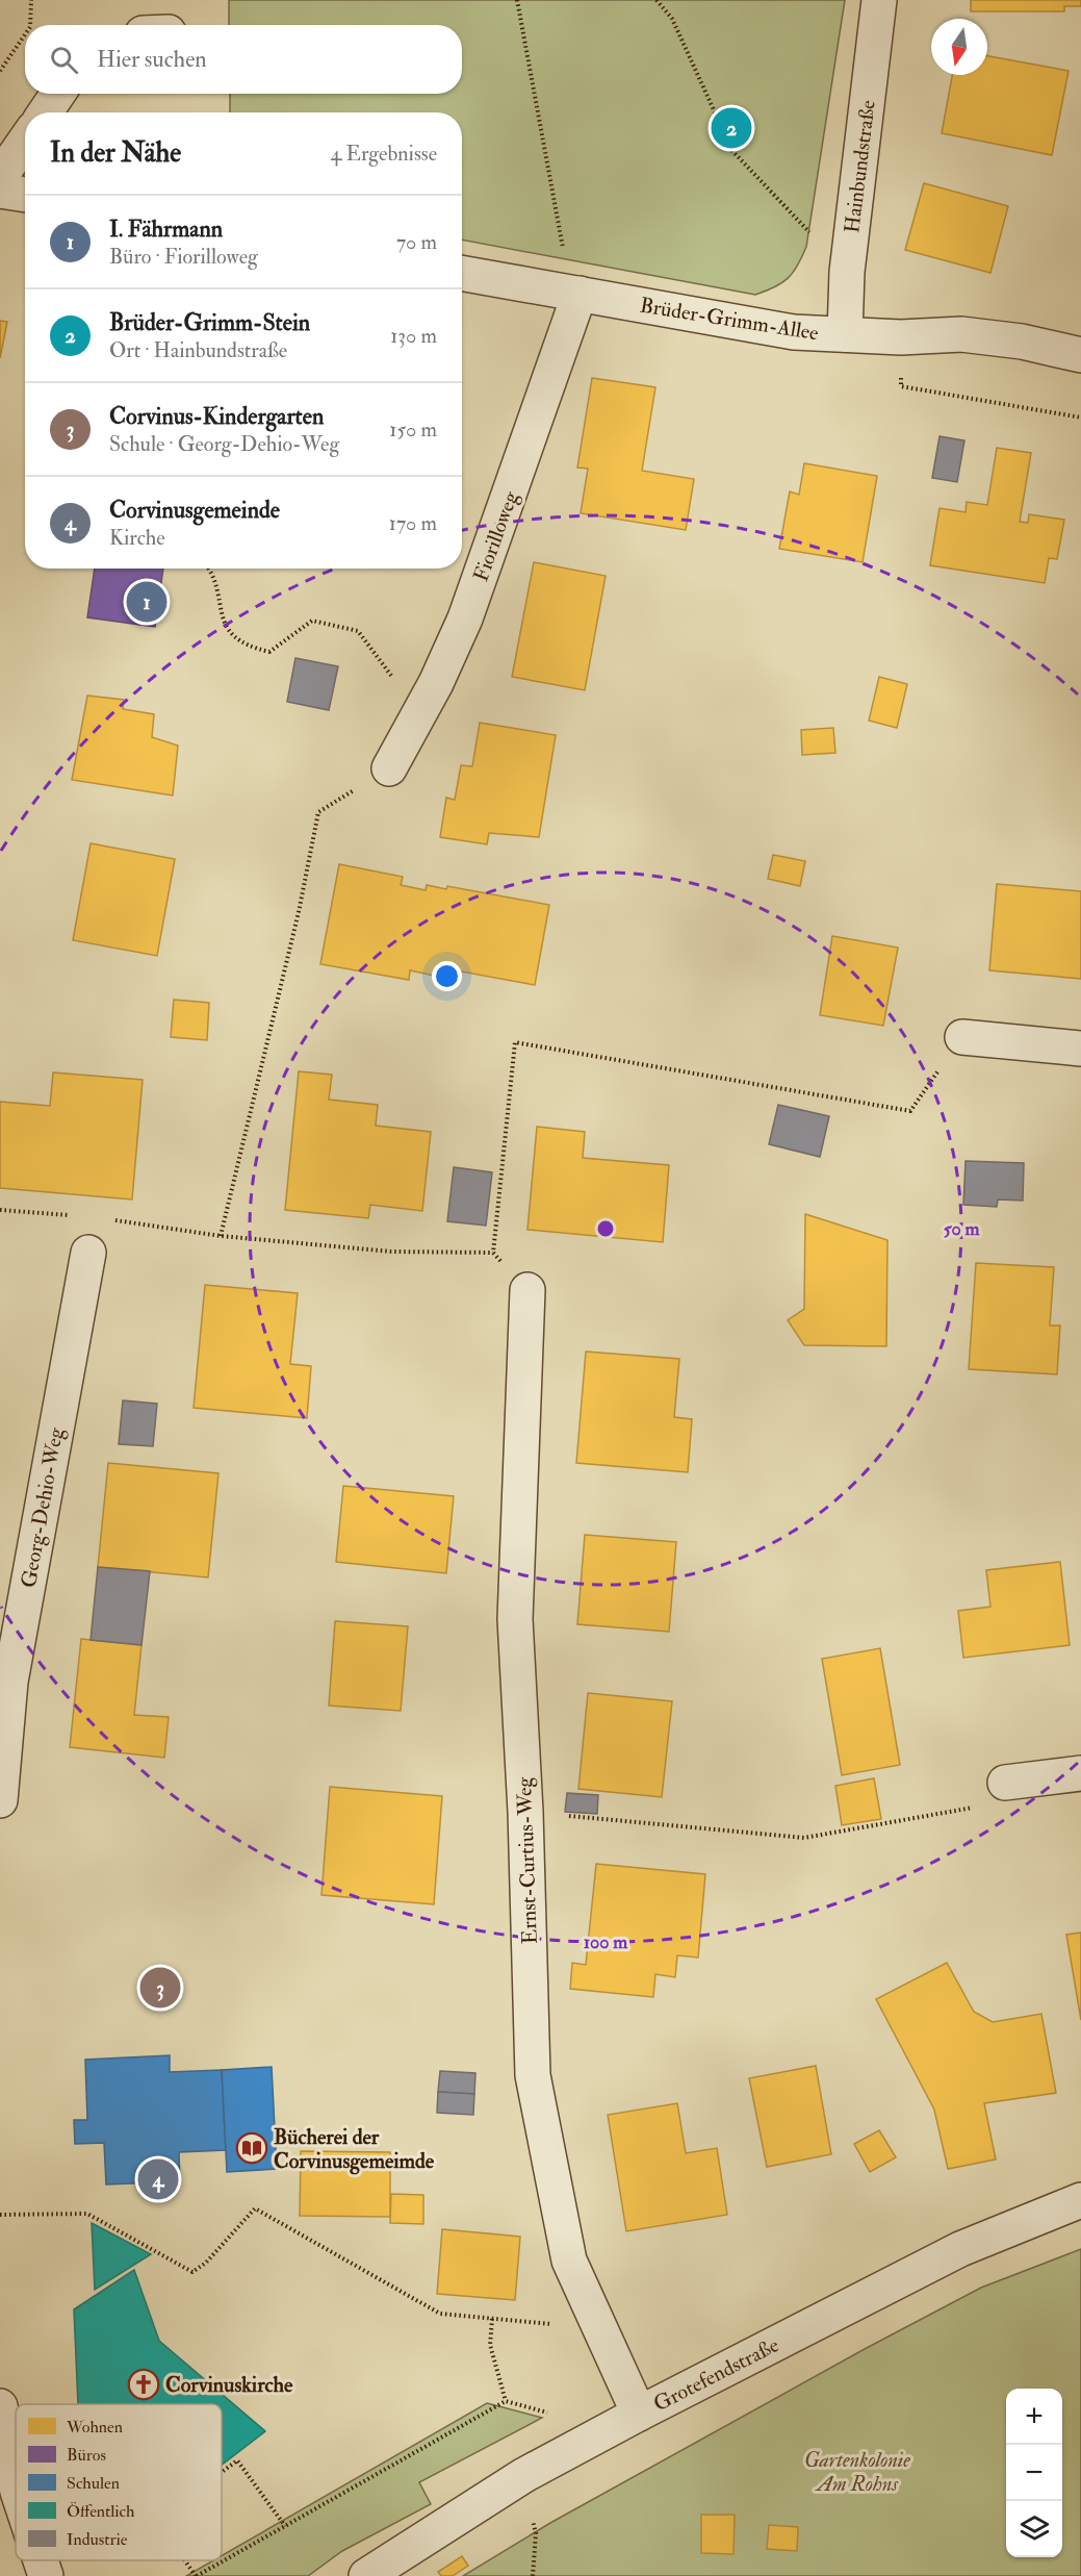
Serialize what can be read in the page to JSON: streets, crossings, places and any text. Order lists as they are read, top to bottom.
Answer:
{
  "streets": {
    "street": [
      "Hainbundstraße",
      "Brüder-Grimm-Allee",
      "Fiorilloweg",
      "Georg-Dehio-Weg",
      "Ernst-Curtius-Weg",
      "Grotefendstraße"
    ]
  },
  "crossings": [
    ["Hainbundstraße", "Brüder-Grimm-Allee"],
    ["Brüder-Grimm-Allee", "Fiorilloweg"],
    ["Ernst-Curtius-Weg", "Grotefendstraße"]
  ],
  "parks": ["Gartenkolonie Am Rohns"],
  "places": {
    "library": ["Bücherei der Corvinusgemeimde"],
    "church": ["Corvinuskirche"]
  },
  "legend": [
    "Wohnen",
    "Büros",
    "Schulen",
    "Öffentlich",
    "Industrie"
  ],
  "north": "bottom",
  "page": {
    "search": "Hier suchen",
    "pins": [
      "2",
      "1",
      "3",
      "4"
    ],
    "heading": ["In der Nähe", "4 Ergebnisse"],
    "list": [
      {
        "mark": "1",
        "name": "I. Fährmann",
        "note": "Büro · Fiorilloweg",
        "value": "70 m"
      },
      {
        "mark": "2",
        "name": "Brüder-Grimm-Stein",
        "note": "Ort · Hainbundstraße",
        "value": "130 m"
      },
      {
        "mark": "3",
        "name": "Corvinus-Kindergarten",
        "note": "Schule · Georg-Dehio-Weg",
        "value": "150 m"
      },
      {
        "mark": "4",
        "name": "Corvinusgemeinde",
        "note": "Kirche",
        "value": "170 m"
      }
    ],
    "map_buttons": ["+", "−"]
  },
  "rings": ["50 m", "100 m"]
}
